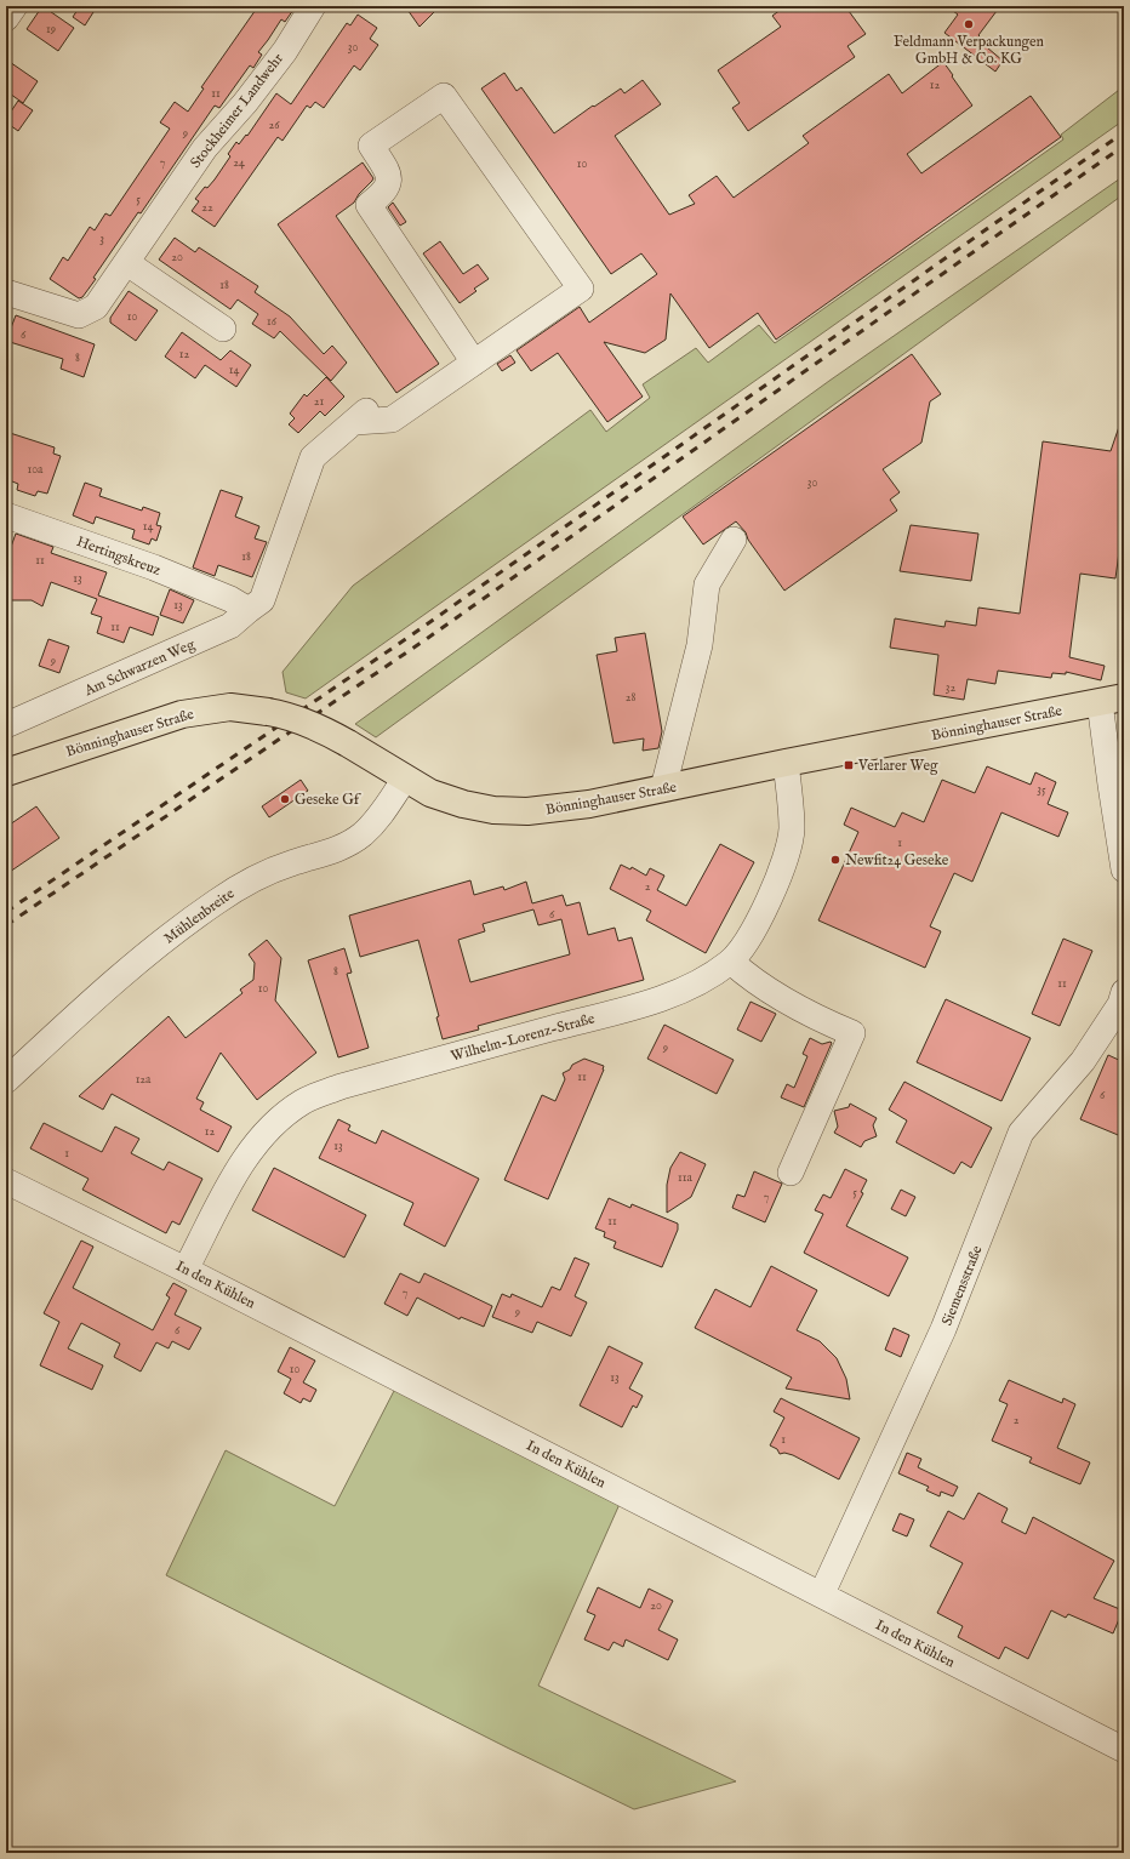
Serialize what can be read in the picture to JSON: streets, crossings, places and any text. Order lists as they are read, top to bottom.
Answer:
{
  "streets": {
    "main road": ["Bönninghauser Straße"],
    "street": [
      "Stockheimer Landwehr",
      "Hertingskreuz",
      "Am Schwarzen Weg",
      "Mühlenbreite",
      "Wilhelm-Lorenz-Straße",
      "In den Kühlen",
      "Siemensstraße"
    ]
  },
  "crossings": [
    ["Hertingskreuz", "Am Schwarzen Weg"],
    ["Bönninghauser Straße", "Mühlenbreite"],
    ["Bönninghauser Straße", "Wilhelm-Lorenz-Straße"],
    ["Wilhelm-Lorenz-Straße", "In den Kühlen"],
    ["In den Kühlen", "Siemensstraße"]
  ],
  "places": {
    "other": ["Feldmann Verpackungen GmbH & Co. KG", "Geseke Gf", "Newfit24 Geseke"],
    "transit": ["Verlarer Weg"]
  },
  "house_numbers": [
    "19",
    "30",
    "12",
    "11",
    "26",
    "9",
    "7",
    "24",
    "10",
    "5",
    "22",
    "3",
    "20",
    "18",
    "10",
    "16",
    "6",
    "12",
    "8",
    "14",
    "21",
    "10a",
    "30",
    "14",
    "18",
    "11",
    "13",
    "13",
    "11",
    "9",
    "32",
    "28",
    "35",
    "1",
    "2",
    "6",
    "8",
    "11",
    "10",
    "9",
    "11",
    "12a",
    "6",
    "12",
    "13",
    "1",
    "11a",
    "5",
    "7",
    "11",
    "7",
    "9",
    "6",
    "10",
    "13",
    "2",
    "1",
    "20"
  ]
}
